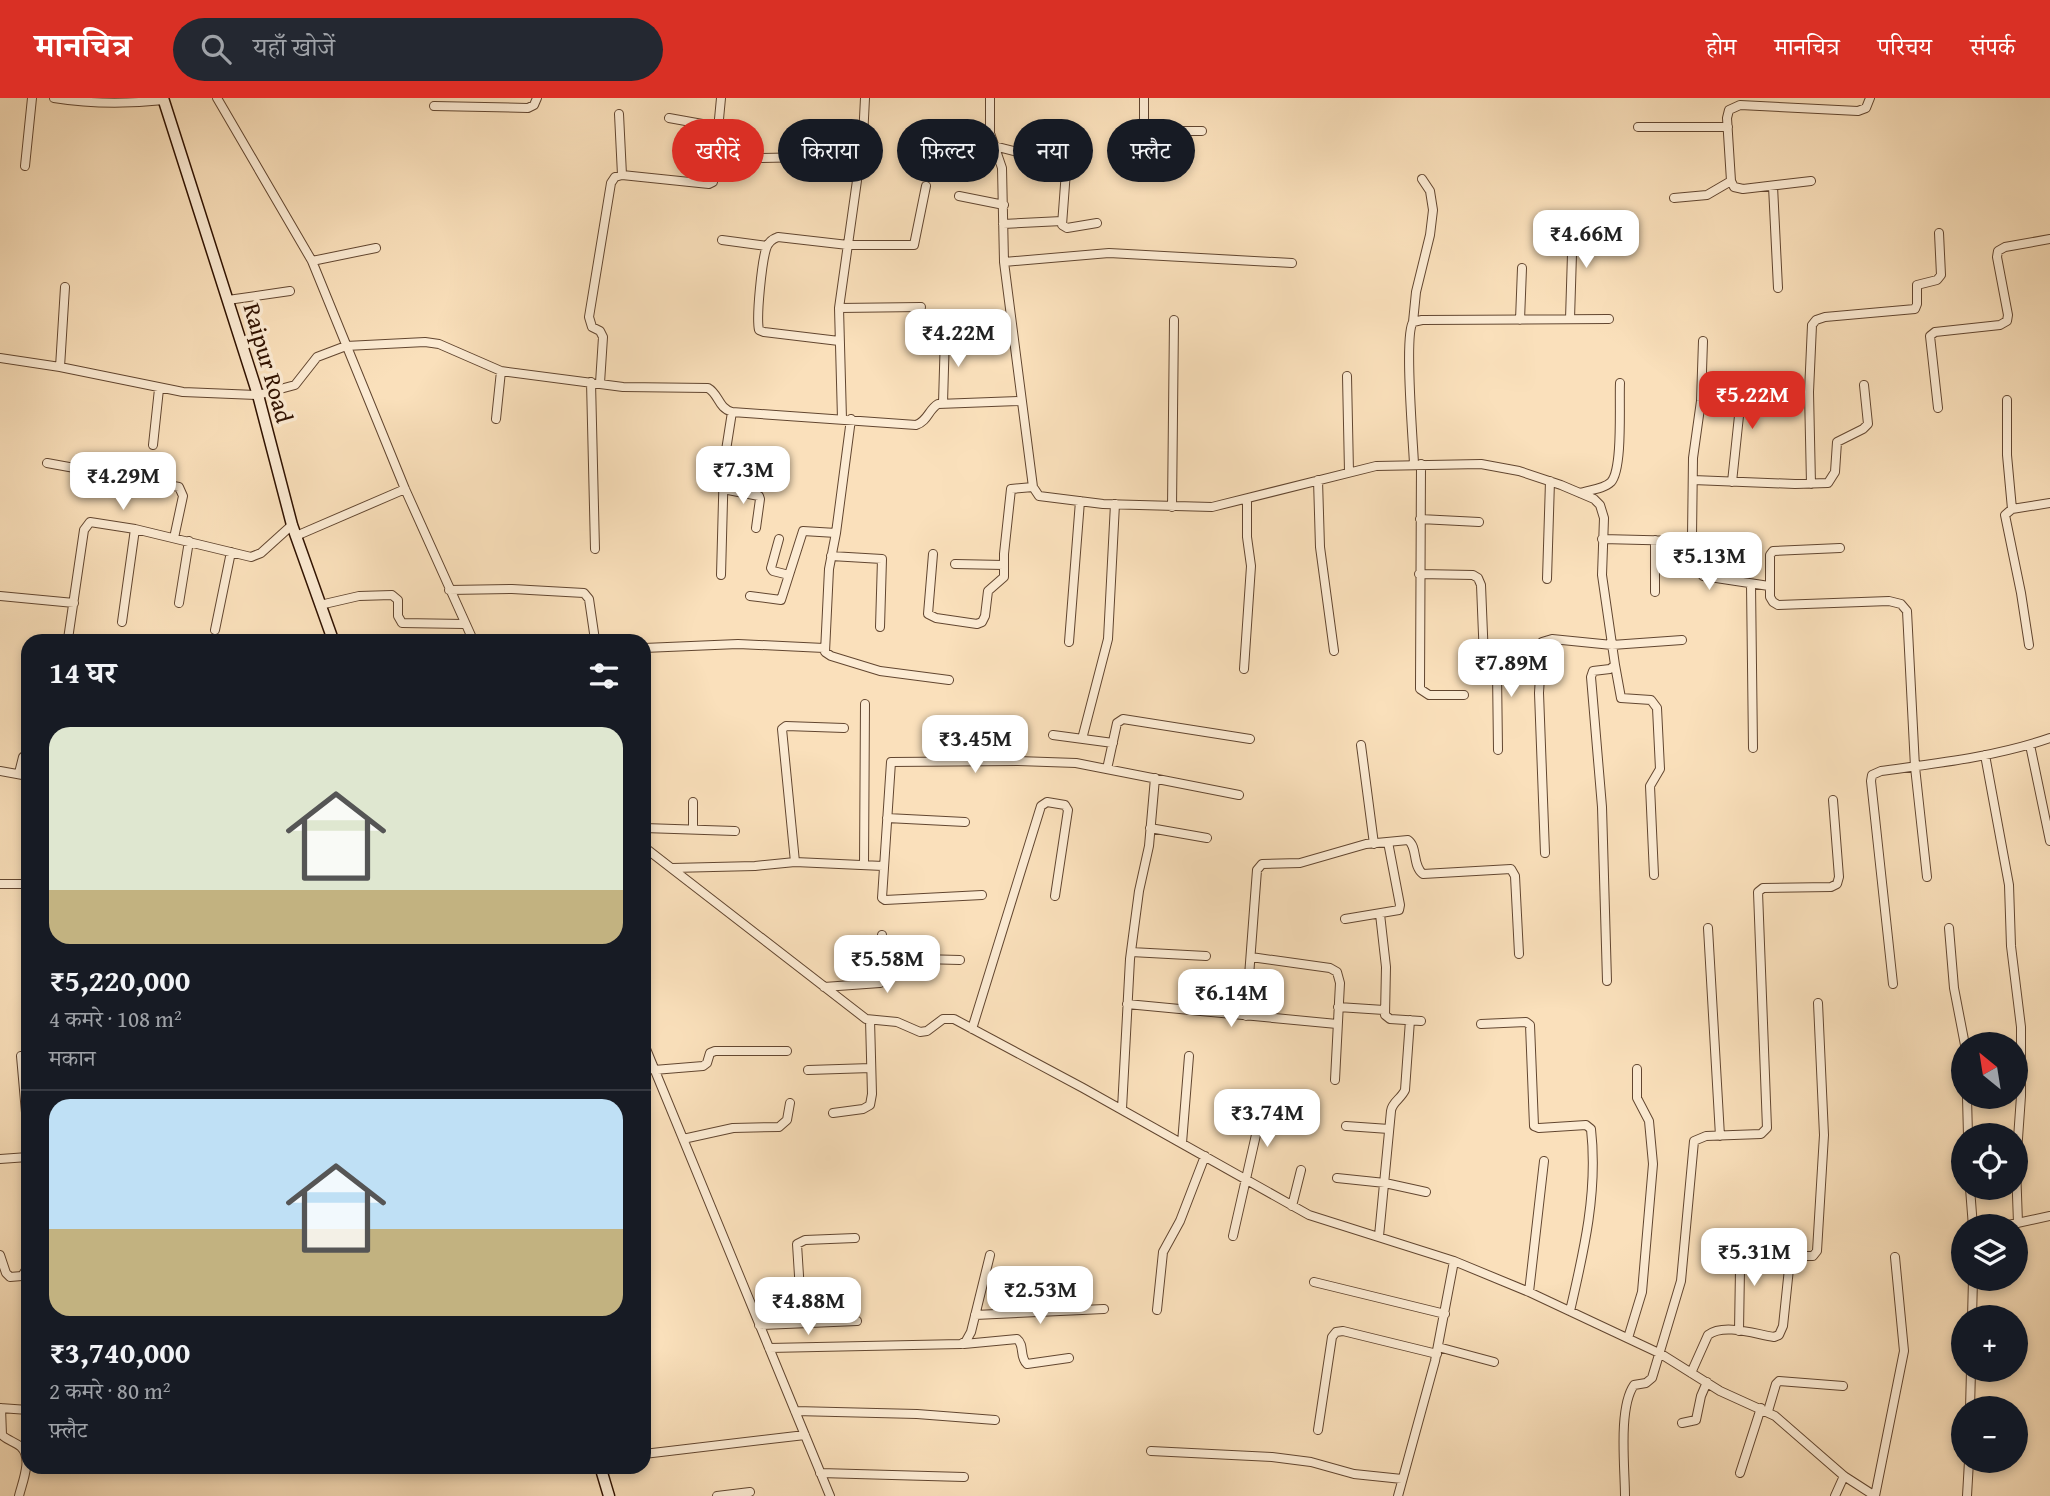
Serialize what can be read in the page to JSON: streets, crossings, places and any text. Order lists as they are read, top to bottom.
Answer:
{
  "streets": {
    "main road": ["Raipur Road"]
  },
  "north": "top left",
  "page": {
    "header": "मानचित्र",
    "search": "यहाँ खोजें",
    "nav": [
      "होम",
      "मानचित्र",
      "परिचय",
      "संपर्क"
    ],
    "chip": [
      "खरीदें",
      "किराया",
      "फ़िल्टर",
      "नया",
      "फ़्लैट"
    ],
    "price": [
      "₹4.66M",
      "₹4.22M",
      "₹5.22M",
      "₹7.3M",
      "₹4.29M",
      "₹5.13M",
      "₹7.89M",
      "₹3.45M",
      "₹5.58M",
      "₹6.14M",
      "₹3.74M",
      "₹5.31M",
      "₹2.53M",
      "₹4.88M"
    ],
    "heading": "14 घर",
    "list": [
      {
        "name": "₹5,220,000",
        "note": "4 कमरे · 108 m² · मकान"
      },
      {
        "name": "₹3,740,000",
        "note": "2 कमरे · 80 m² · फ़्लैट"
      }
    ],
    "map_buttons": ["+", "−"]
  }
}
